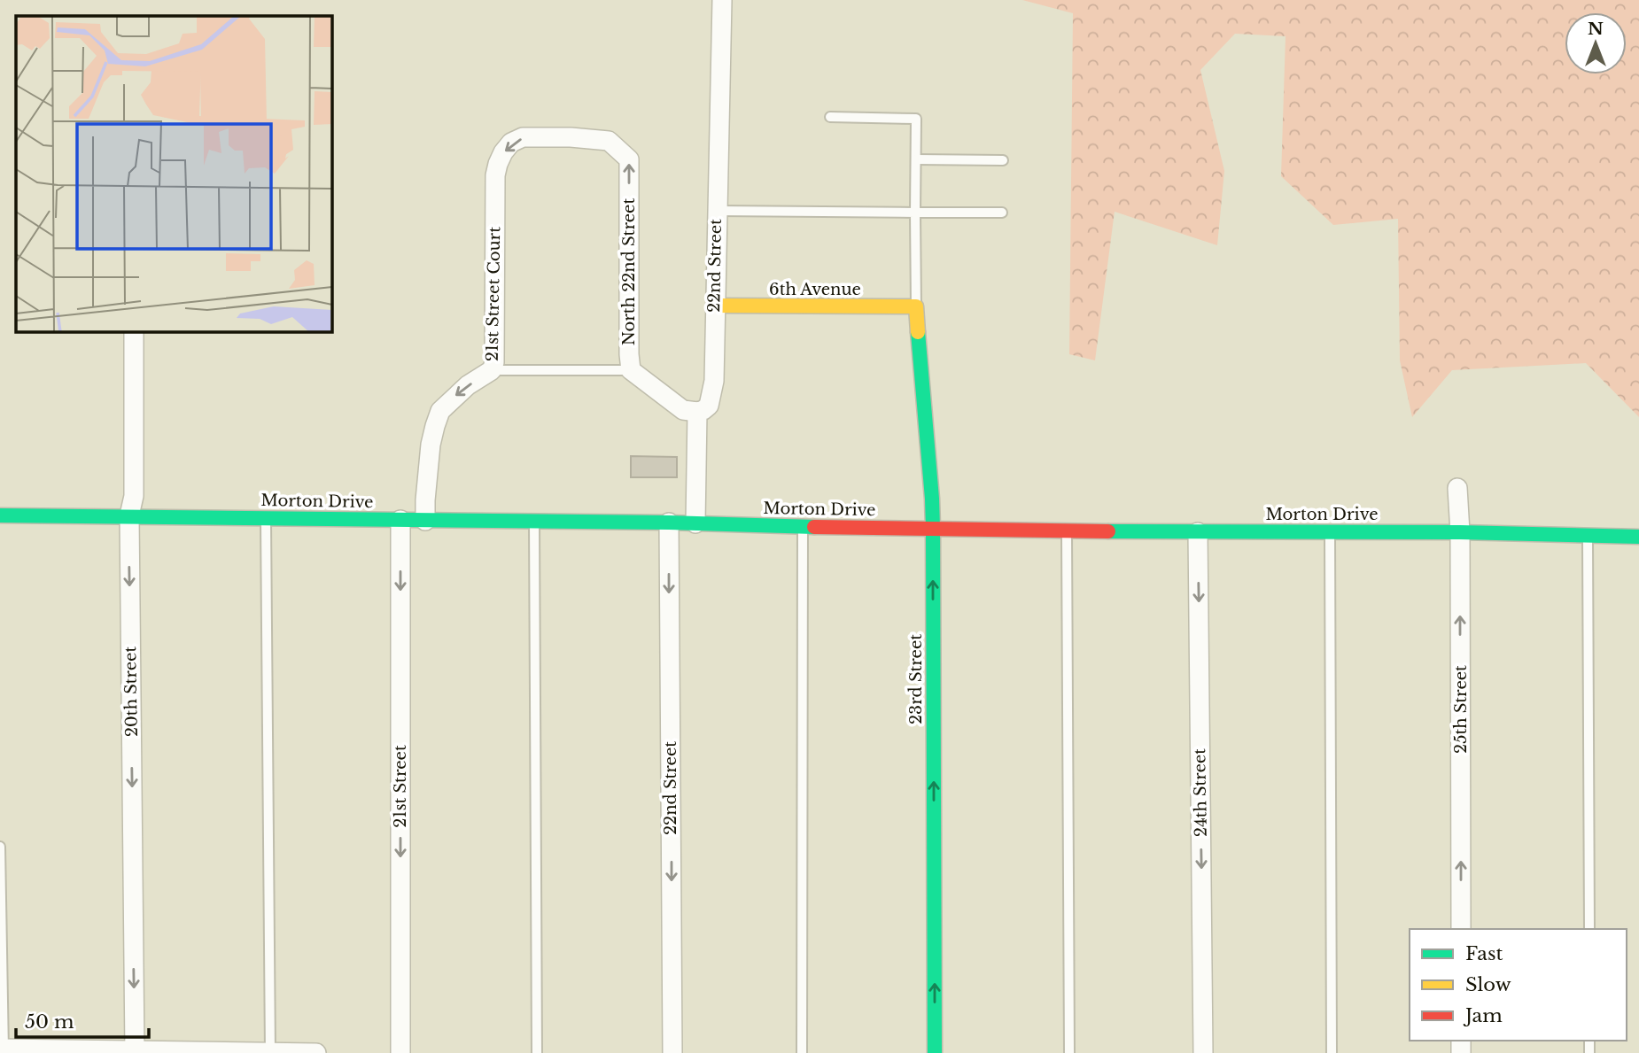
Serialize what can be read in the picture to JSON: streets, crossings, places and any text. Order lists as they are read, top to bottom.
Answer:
{
  "streets": {
    "street": [
      "22nd Street",
      "North 22nd Street",
      "6th Avenue",
      "21st Street Court",
      "Morton Drive",
      "23rd Street",
      "20th Street",
      "25th Street",
      "21st Street",
      "24th Street"
    ]
  },
  "crossings": [
    ["22nd Street", "6th Avenue"],
    ["22nd Street", "Morton Drive"],
    ["North 22nd Street", "21st Street Court"],
    ["6th Avenue", "23rd Street"],
    ["21st Street Court", "Morton Drive"],
    ["Morton Drive", "23rd Street"],
    ["Morton Drive", "20th Street"],
    ["Morton Drive", "25th Street"],
    ["Morton Drive", "21st Street"],
    ["Morton Drive", "24th Street"]
  ],
  "one_way": [
    "22nd Street",
    "North 22nd Street",
    "21st Street Court",
    "23rd Street",
    "20th Street",
    "25th Street",
    "21st Street",
    "24th Street"
  ],
  "legend": ["Fast", "Slow", "Jam"],
  "scale_bar": "50 m",
  "north": "top"
}
